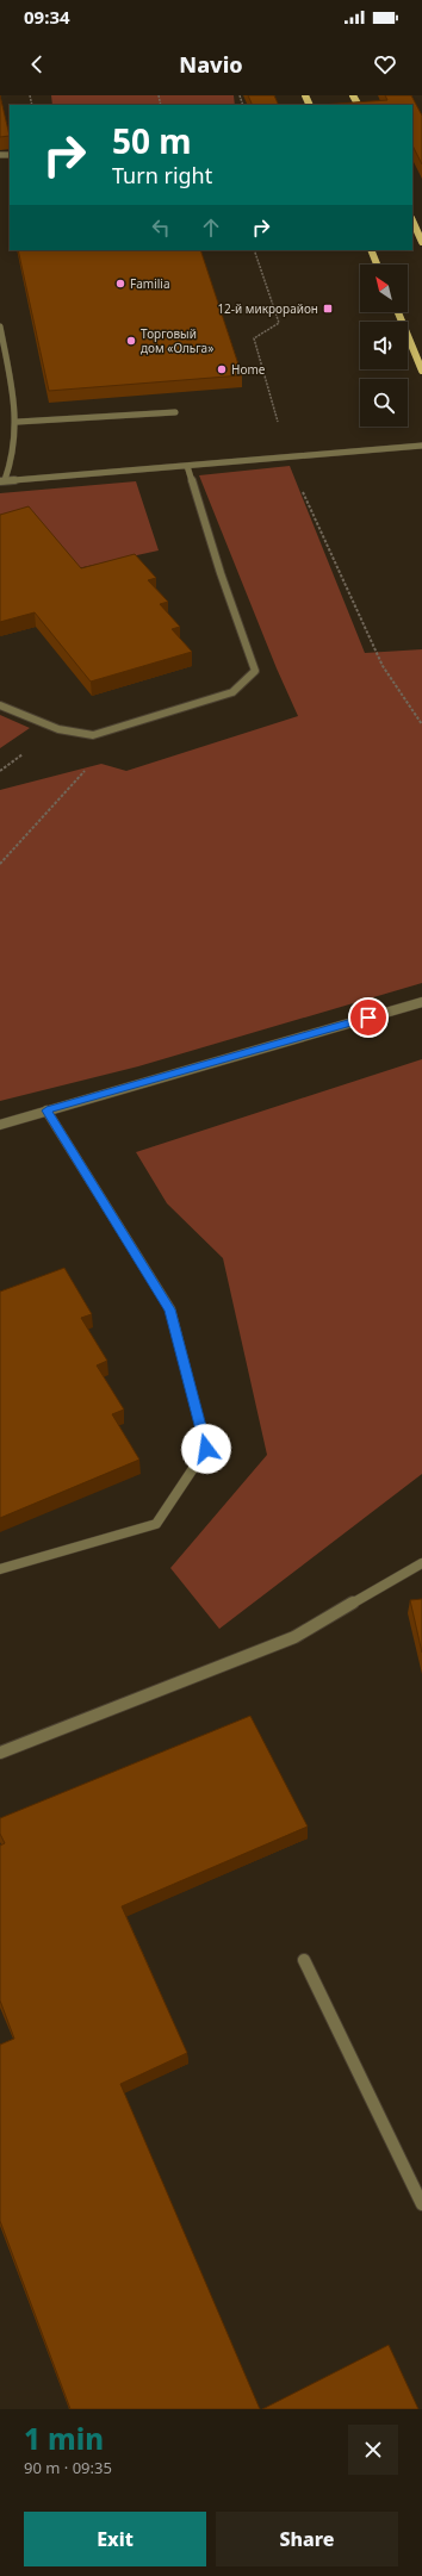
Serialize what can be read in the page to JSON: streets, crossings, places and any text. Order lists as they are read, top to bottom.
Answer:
{
  "places": {
    "other": ["Familia", "Торговый дом «Ольга»", "Home"],
    "transit": ["12-й микрорайон"]
  },
  "north": "top left",
  "page": {
    "status": "09:34",
    "header": "Navio",
    "turn": ["50 m", "Turn right"],
    "heading": ["1 min", "90 m · 09:35"],
    "buttons": ["Exit", "Share"]
  }
}
